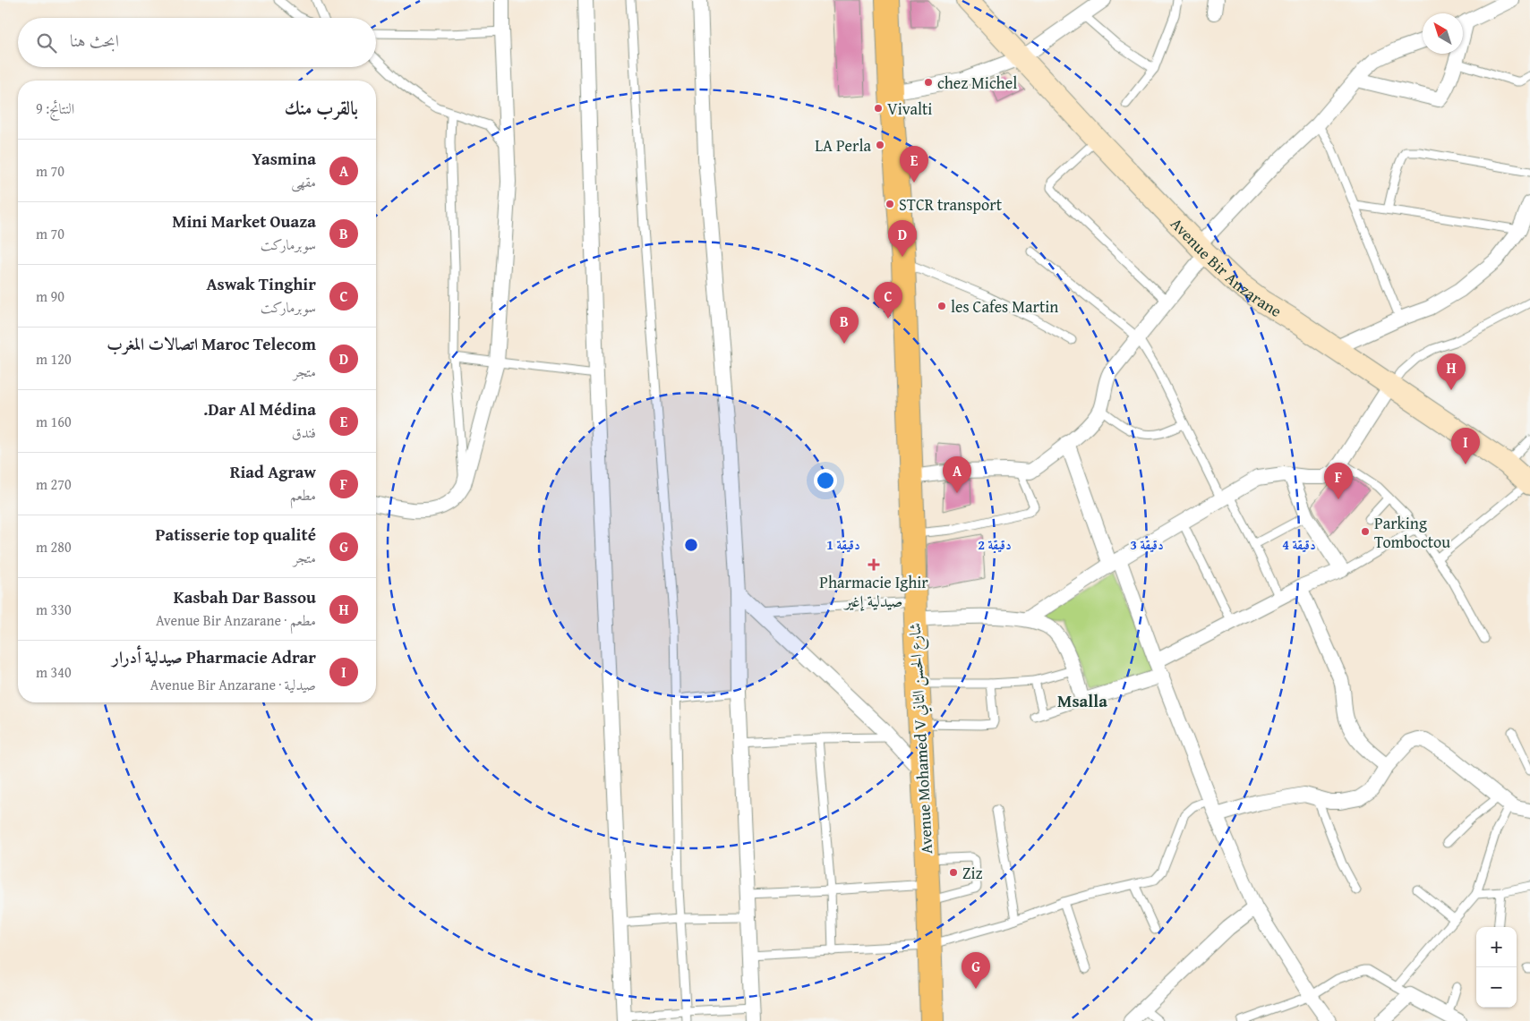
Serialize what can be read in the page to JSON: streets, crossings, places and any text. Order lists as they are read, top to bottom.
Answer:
{
  "streets": {
    "main road": ["Avenue Mohamed V شارع الحسن الثاني"],
    "street": ["Avenue Bir Anzarane"]
  },
  "districts": ["Msalla"],
  "places": {
    "other": [
      "chez Michel",
      "Vivalti",
      "LA Perla",
      "STCR transport",
      "les Cafes Martin",
      "Parking Tomboctou",
      "Ziz"
    ],
    "health": ["Pharmacie Ighir صيدلية إغير"]
  },
  "north": "top left",
  "page": {
    "search": "ابحث هنا",
    "heading": ["بالقرب منك", "النتائج: 9"],
    "list": [
      {
        "mark": "A",
        "name": "Yasmina",
        "note": "مقهى",
        "value": "70 m"
      },
      {
        "mark": "B",
        "name": "Mini Market Ouaza",
        "note": "سوبرماركت",
        "value": "70 m"
      },
      {
        "mark": "C",
        "name": "Aswak Tinghir",
        "note": "سوبرماركت",
        "value": "90 m"
      },
      {
        "mark": "D",
        "name": "Maroc Telecom اتصالات المغرب",
        "note": "متجر",
        "value": "120 m"
      },
      {
        "mark": "E",
        "name": "Dar Al Médina.",
        "note": "فندق",
        "value": "160 m"
      },
      {
        "mark": "F",
        "name": "Riad Agraw",
        "note": "مطعم",
        "value": "270 m"
      },
      {
        "mark": "G",
        "name": "Patisserie top qualité",
        "note": "متجر",
        "value": "280 m"
      },
      {
        "mark": "H",
        "name": "Kasbah Dar Bassou",
        "note": "مطعم · Avenue Bir Anzarane",
        "value": "330 m"
      },
      {
        "mark": "I",
        "name": "Pharmacie Adrar صيدلية أدرار",
        "note": "صيدلية · Avenue Bir Anzarane",
        "value": "340 m"
      }
    ],
    "pins": [
      "E",
      "D",
      "C",
      "B",
      "H",
      "I",
      "A",
      "F",
      "G"
    ],
    "map_buttons": ["+", "−"]
  },
  "rings": [
    "1 دقيقة",
    "2 دقيقة",
    "3 دقيقة",
    "4 دقيقة"
  ]
}
